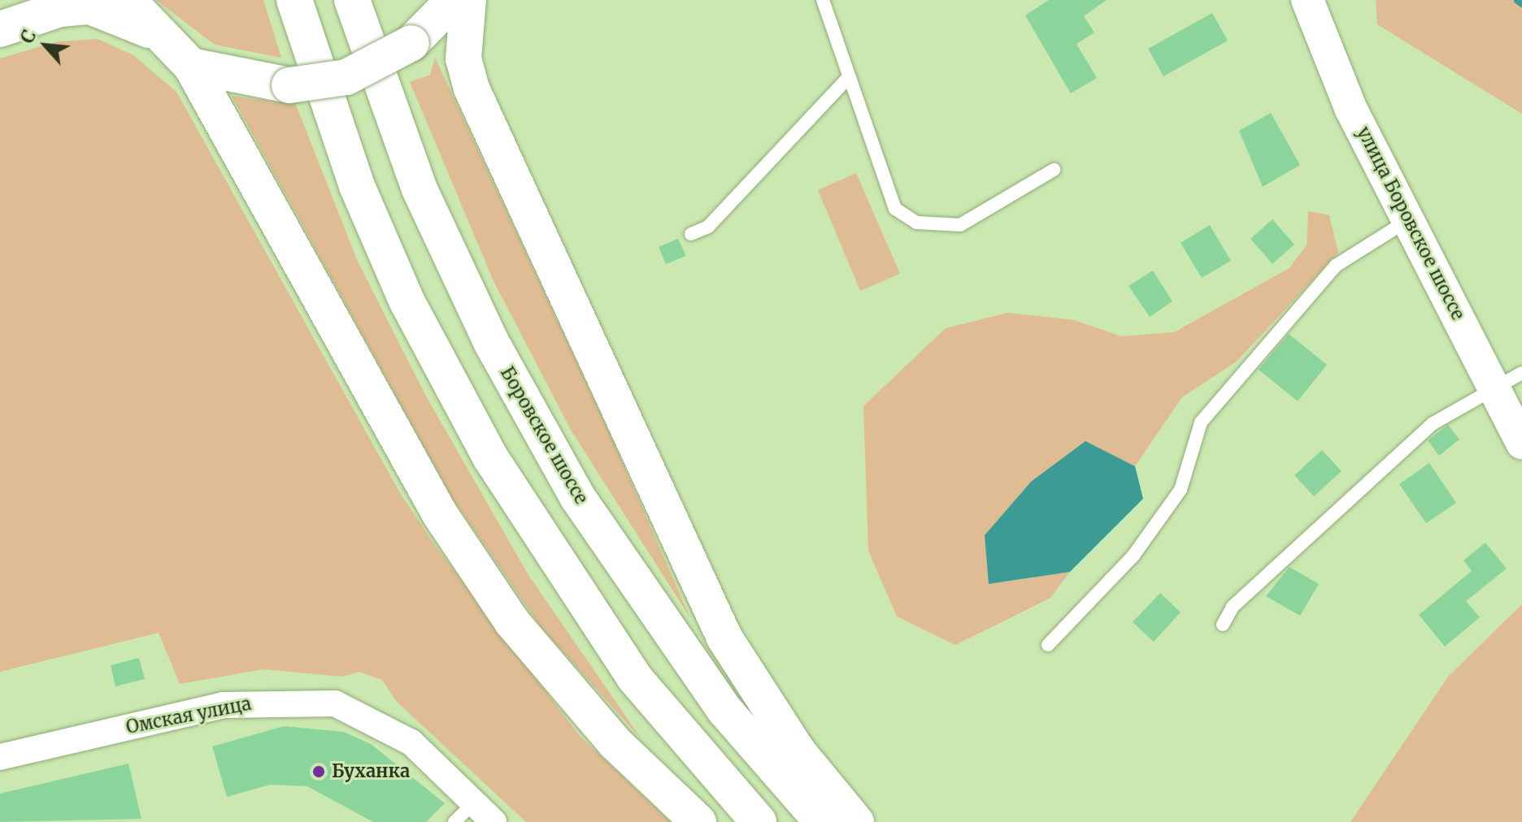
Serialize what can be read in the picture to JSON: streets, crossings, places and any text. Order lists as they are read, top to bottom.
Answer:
{
  "streets": {
    "main road": ["Боровское шоссе"],
    "street": ["улица Боровское шоссе", "Омская улица"]
  },
  "places": ["Буханка"],
  "north": "top left"
}
